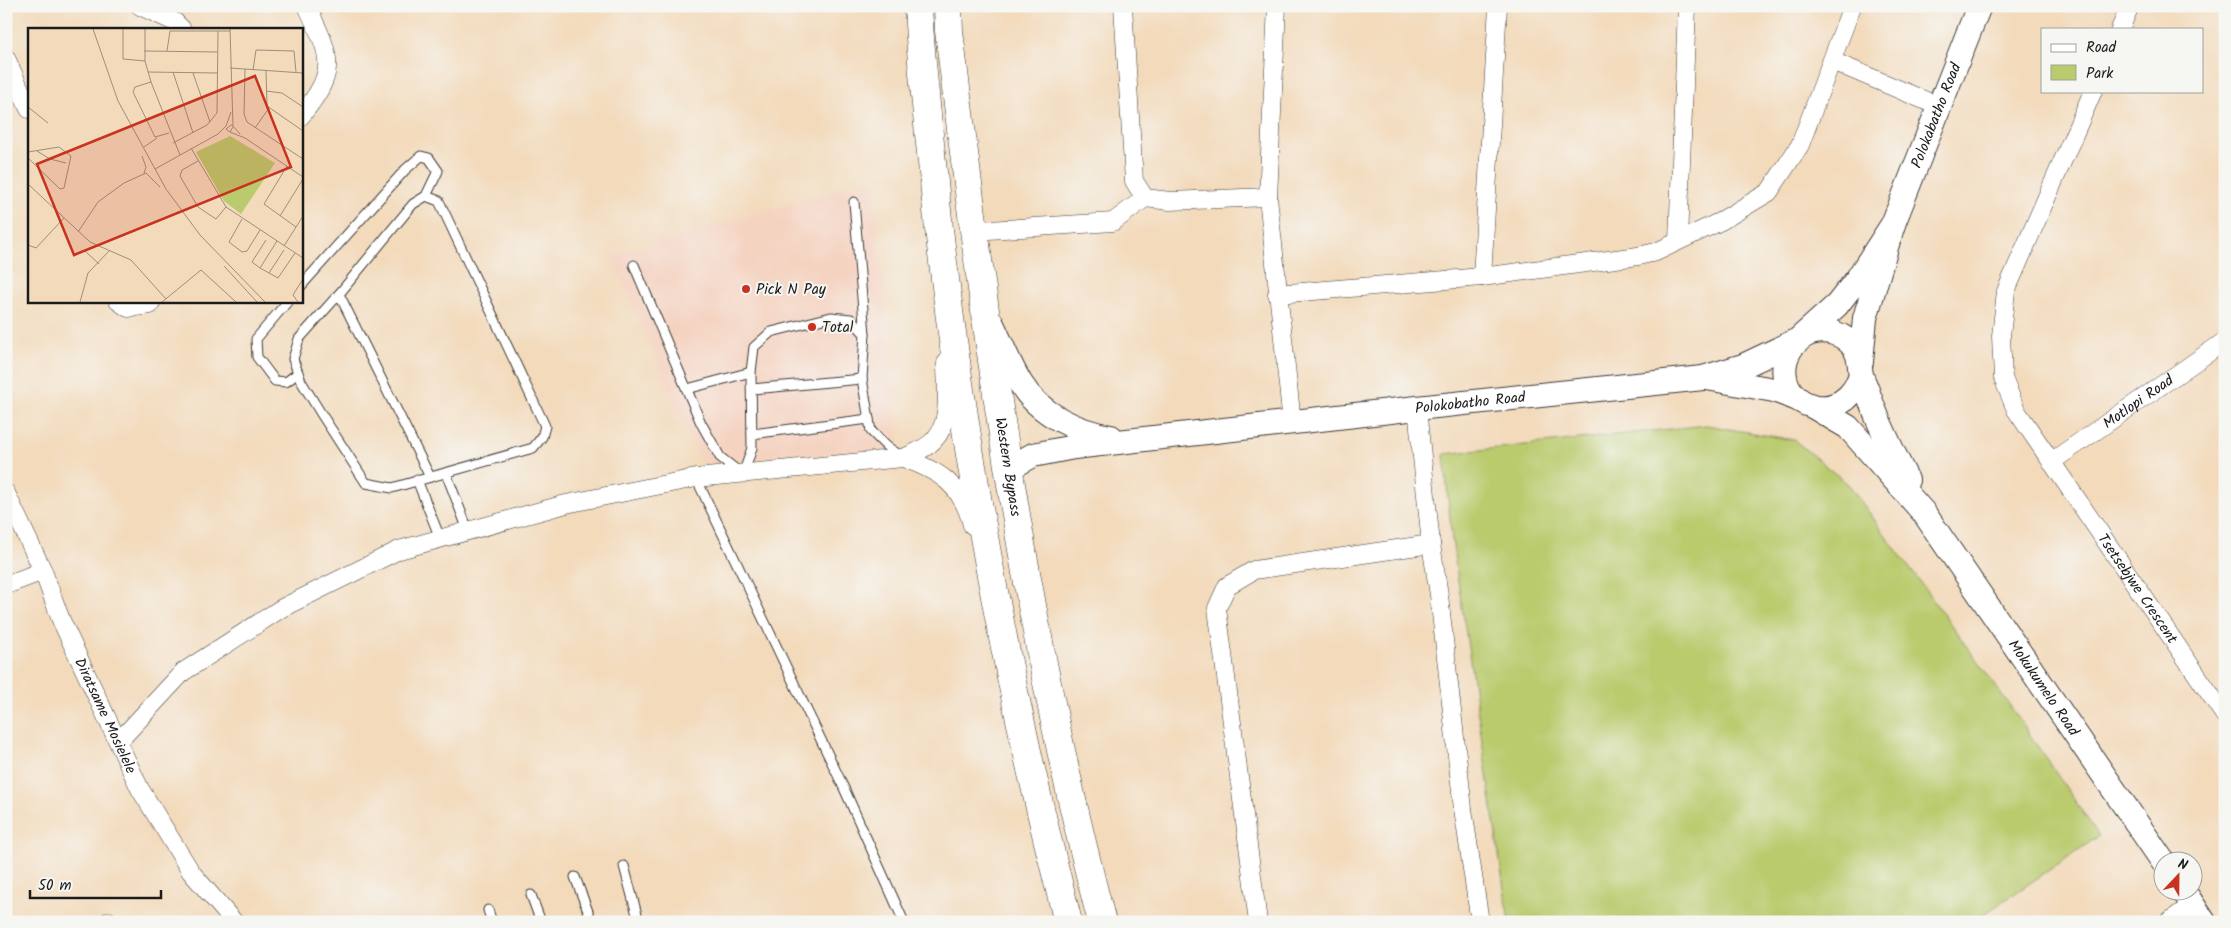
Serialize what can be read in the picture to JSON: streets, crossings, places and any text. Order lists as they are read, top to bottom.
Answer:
{
  "streets": {
    "highway": ["Western Bypass"],
    "street": [
      "Polokabatho Road",
      "Polokobatho Road",
      "Motlopi Road",
      "Tsetsebjwe Crescent",
      "Mokukumelo Road",
      "Diratsame Mosielele"
    ]
  },
  "crossings": [
    ["Polokobatho Road", "Western Bypass"],
    ["Motlopi Road", "Tsetsebjwe Crescent"]
  ],
  "places": ["Pick N Pay", "Total"],
  "legend": ["Road", "Park"],
  "scale_bar": "50 m",
  "north": "top"
}
